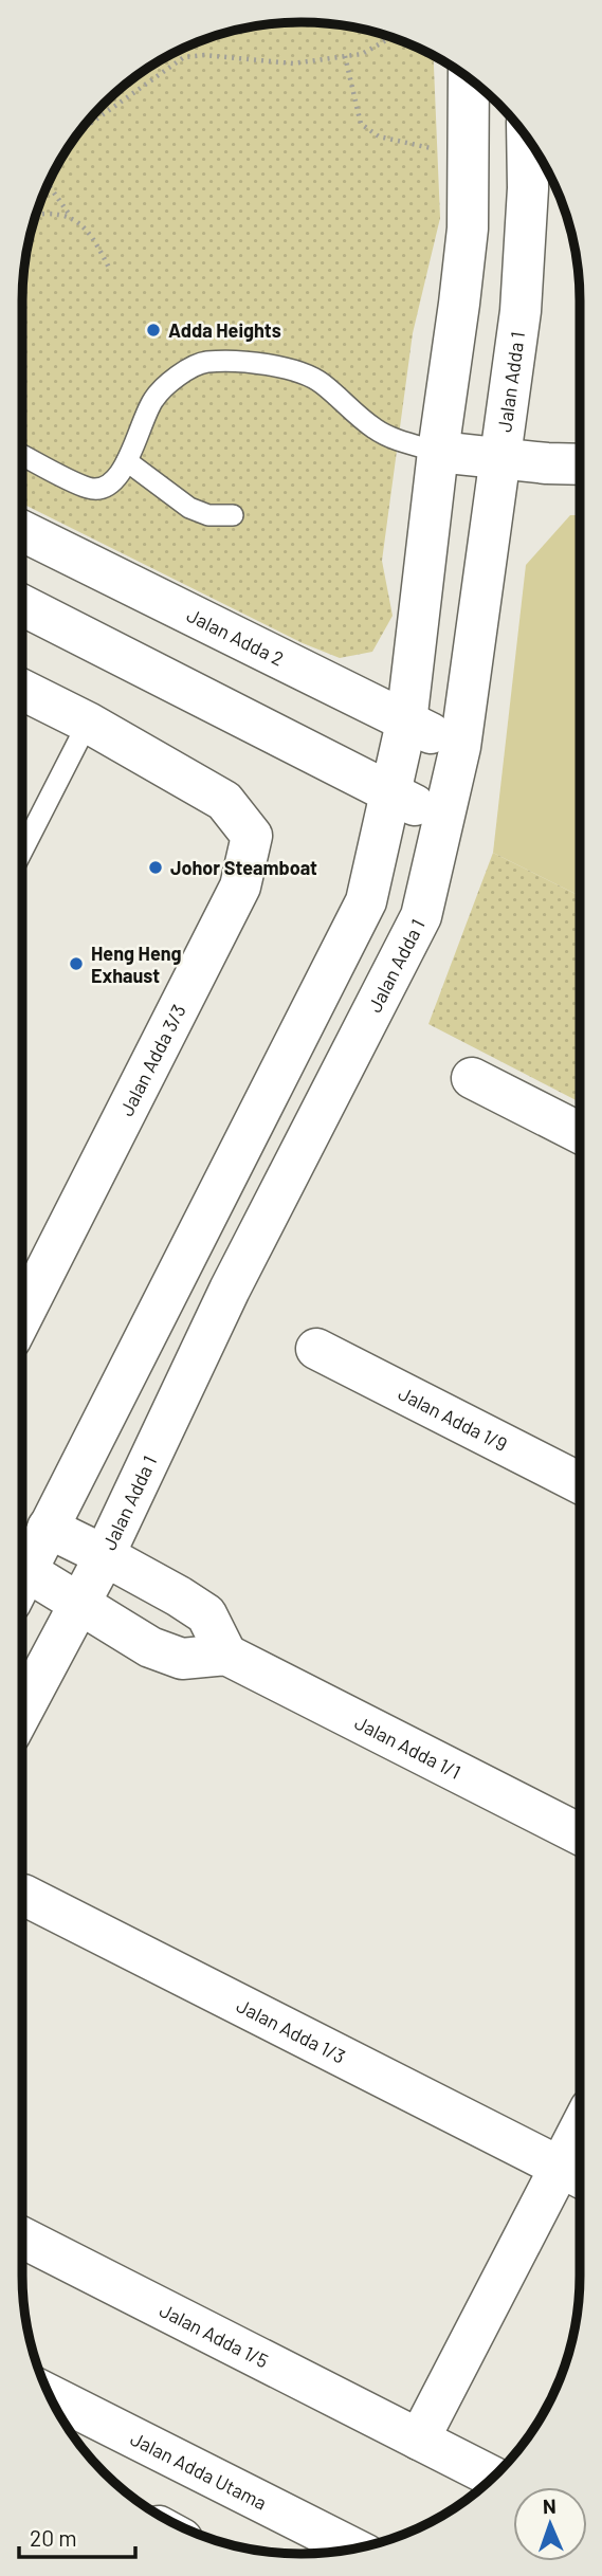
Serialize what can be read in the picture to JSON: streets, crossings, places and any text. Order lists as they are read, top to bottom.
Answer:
{
  "streets": {
    "street": [
      "Jalan Adda 1",
      "Jalan Adda 2",
      "Jalan Adda 3/3",
      "Jalan Adda 1/9",
      "Jalan Adda 1/1",
      "Jalan Adda 1/3",
      "Jalan Adda 1/5",
      "Jalan Adda Utama"
    ]
  },
  "crossings": [
    ["Jalan Adda 1", "Jalan Adda 2"]
  ],
  "places": ["Adda Heights", "Johor Steamboat", "Heng Heng Exhaust"],
  "scale_bar": "20 m",
  "north": "top"
}
